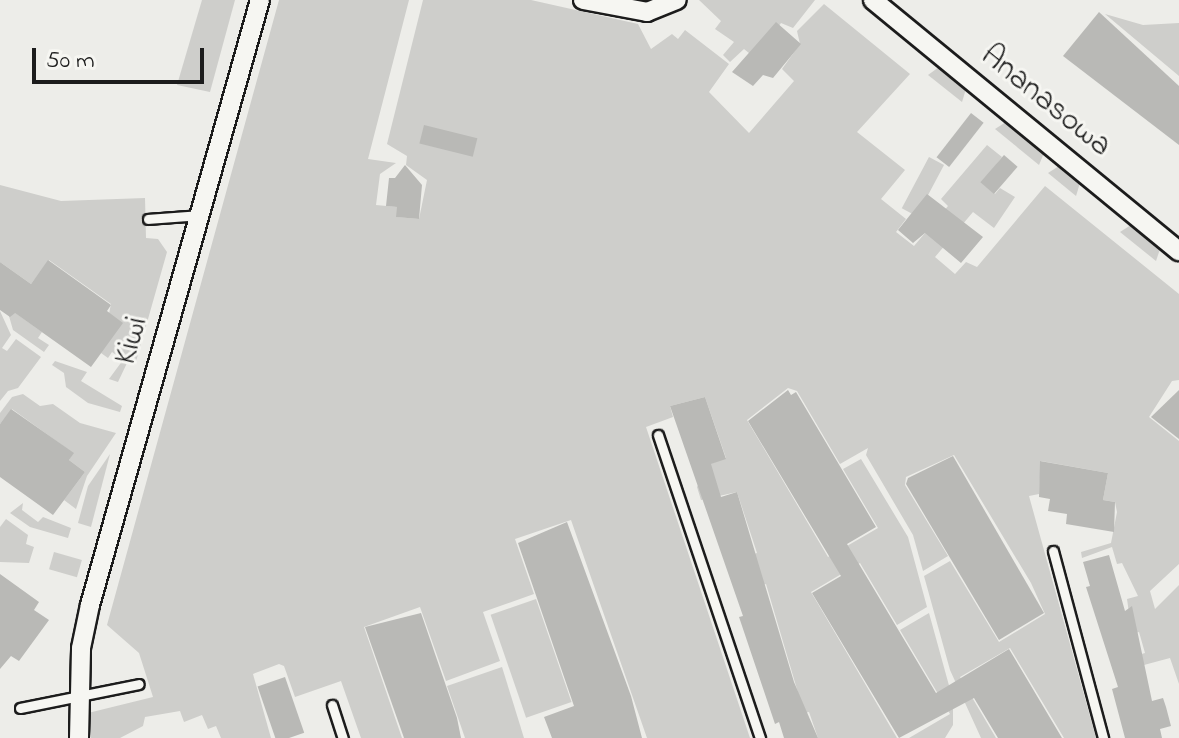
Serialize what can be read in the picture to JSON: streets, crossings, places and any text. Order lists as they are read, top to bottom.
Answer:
{
  "streets": {
    "street": ["Ananasowa", "Kiwi"]
  },
  "scale_bar": "50 m"
}
